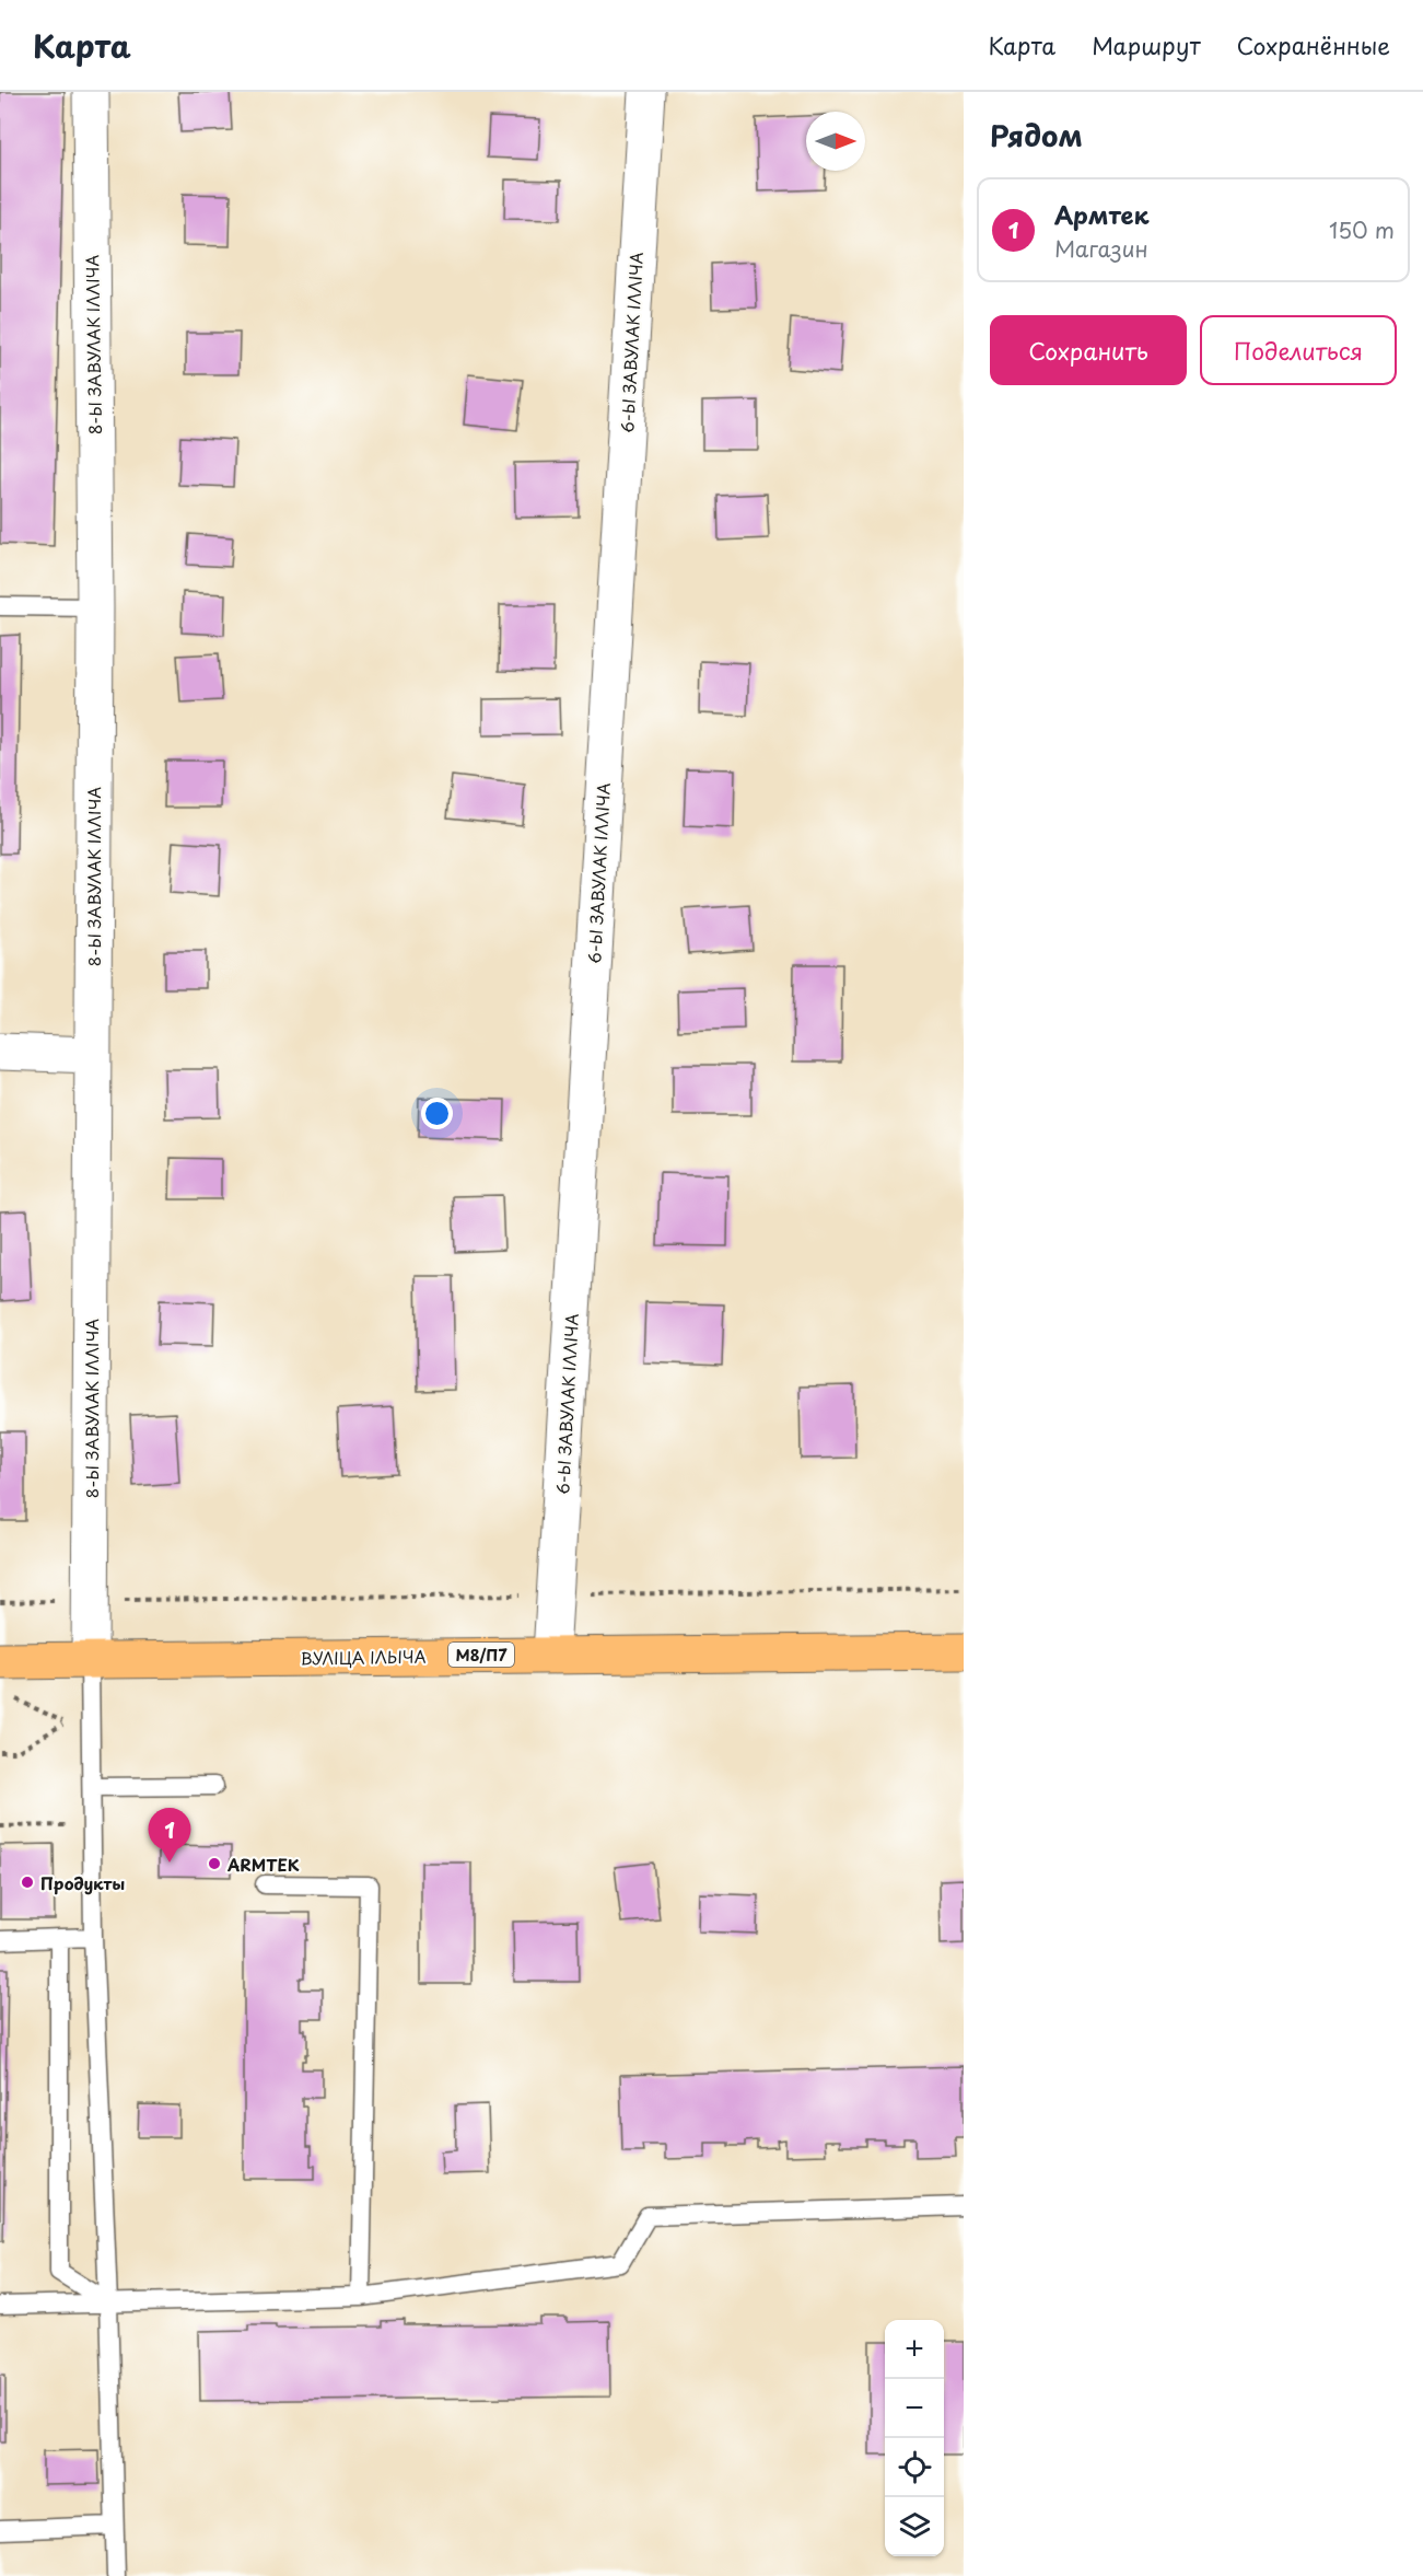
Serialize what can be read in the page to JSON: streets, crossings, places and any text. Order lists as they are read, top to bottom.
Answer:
{
  "streets": {
    "main road": ["М8/П7", "ВУЛІЦА ІЛЬІЧА"],
    "street": ["6-Ы ЗАВУЛАК ІЛЛІЧА", "8-Ы ЗАВУЛАК ІЛЛІЧА"]
  },
  "crossings": [
    ["6-Ы ЗАВУЛАК ІЛЛІЧА", "ВУЛІЦА ІЛЬІЧА"],
    ["8-Ы ЗАВУЛАК ІЛЛІЧА", "ВУЛІЦА ІЛЬІЧА"]
  ],
  "places": ["ARMTEK", "Продукты"],
  "north": "right",
  "page": {
    "header": "Карта",
    "nav": ["Карта", "Маршрут", "Сохранённые"],
    "heading": "Рядом",
    "list": [
      {
        "mark": "1",
        "name": "Армтек",
        "note": "Магазин",
        "value": "150 m"
      }
    ],
    "buttons": ["Сохранить", "Поделиться"],
    "pins": "1",
    "map_buttons": ["+", "−"]
  }
}
